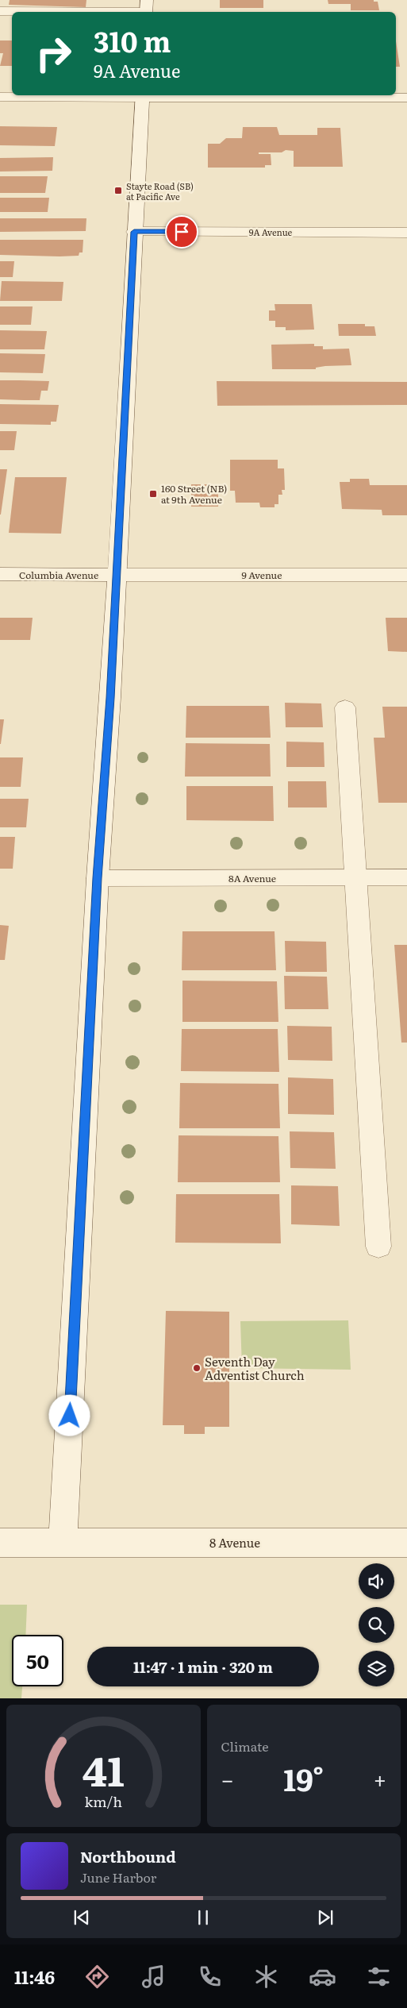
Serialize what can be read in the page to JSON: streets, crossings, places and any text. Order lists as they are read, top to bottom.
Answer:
{
  "streets": {
    "main road": [
      "9A Avenue",
      "Columbia Avenue",
      "9 Avenue",
      "8A Avenue",
      "8 Avenue"
    ]
  },
  "crossings": [
    ["Columbia Avenue", "9 Avenue"]
  ],
  "places": {
    "transit": ["Stayte Road (SB) at Pacific Ave", "160 Street (NB) at 9th Avenue"],
    "other": ["Seventh Day Adventist Church"]
  },
  "page": {
    "turn": ["310 m", "9A Avenue"],
    "limit": "50",
    "trip": "11:47 · 1 min · 320 m",
    "tile": "Climate",
    "heat": ["−", "19°", "+"],
    "song": ["Northbound", "June Harbor"],
    "tabs": "11:46",
    "gauge": ["41", "km/h"]
  }
}
